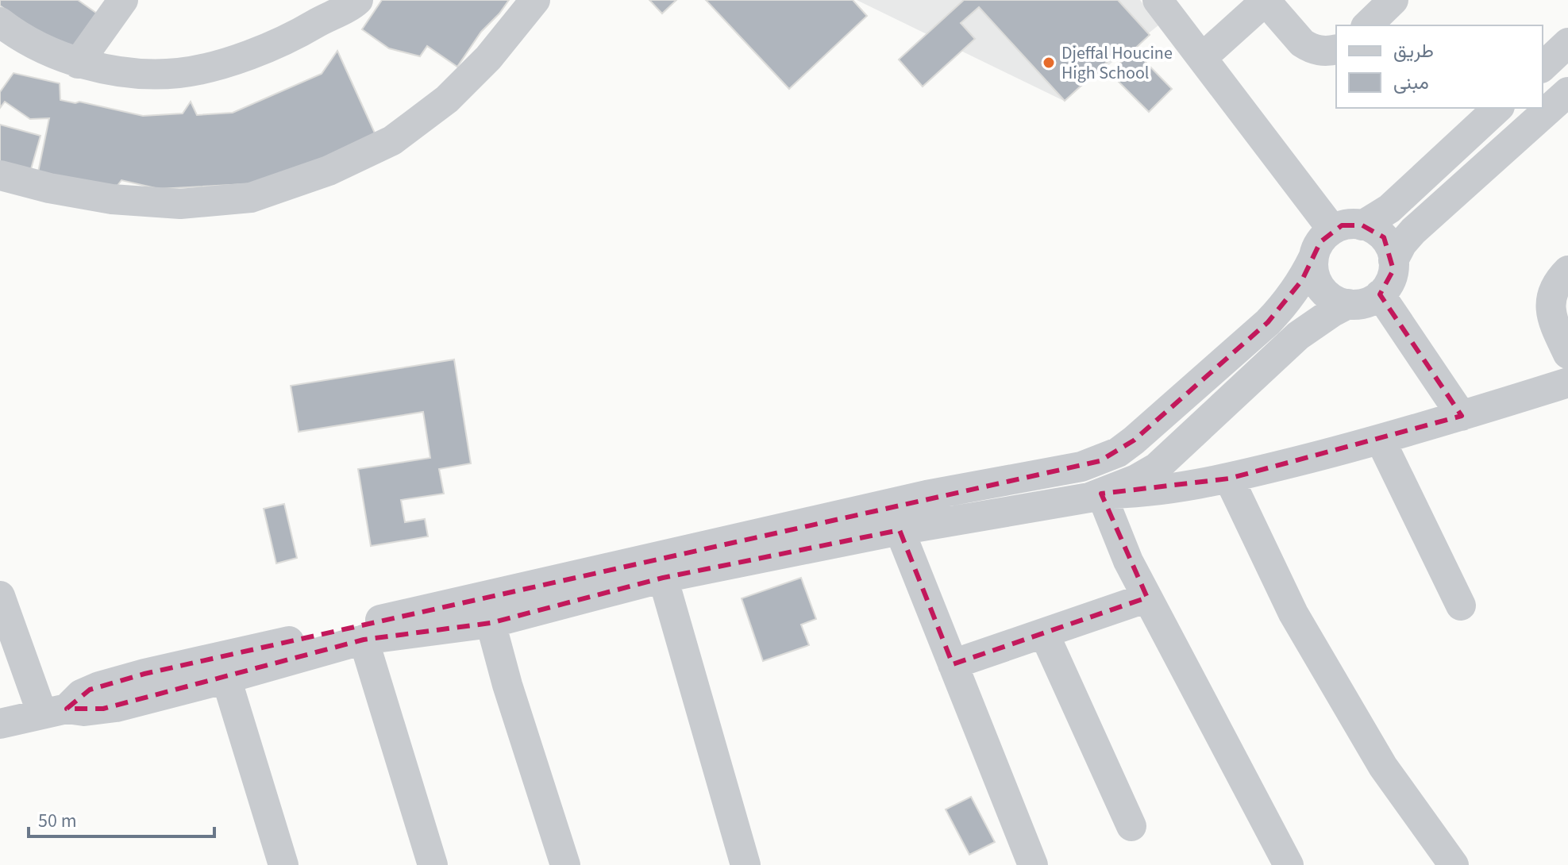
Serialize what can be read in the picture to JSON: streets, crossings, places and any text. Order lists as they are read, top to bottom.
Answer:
{
  "places": ["Djeffal Houcine High School"],
  "legend": ["طريق", "مبنى"],
  "scale_bar": "50 m"
}
